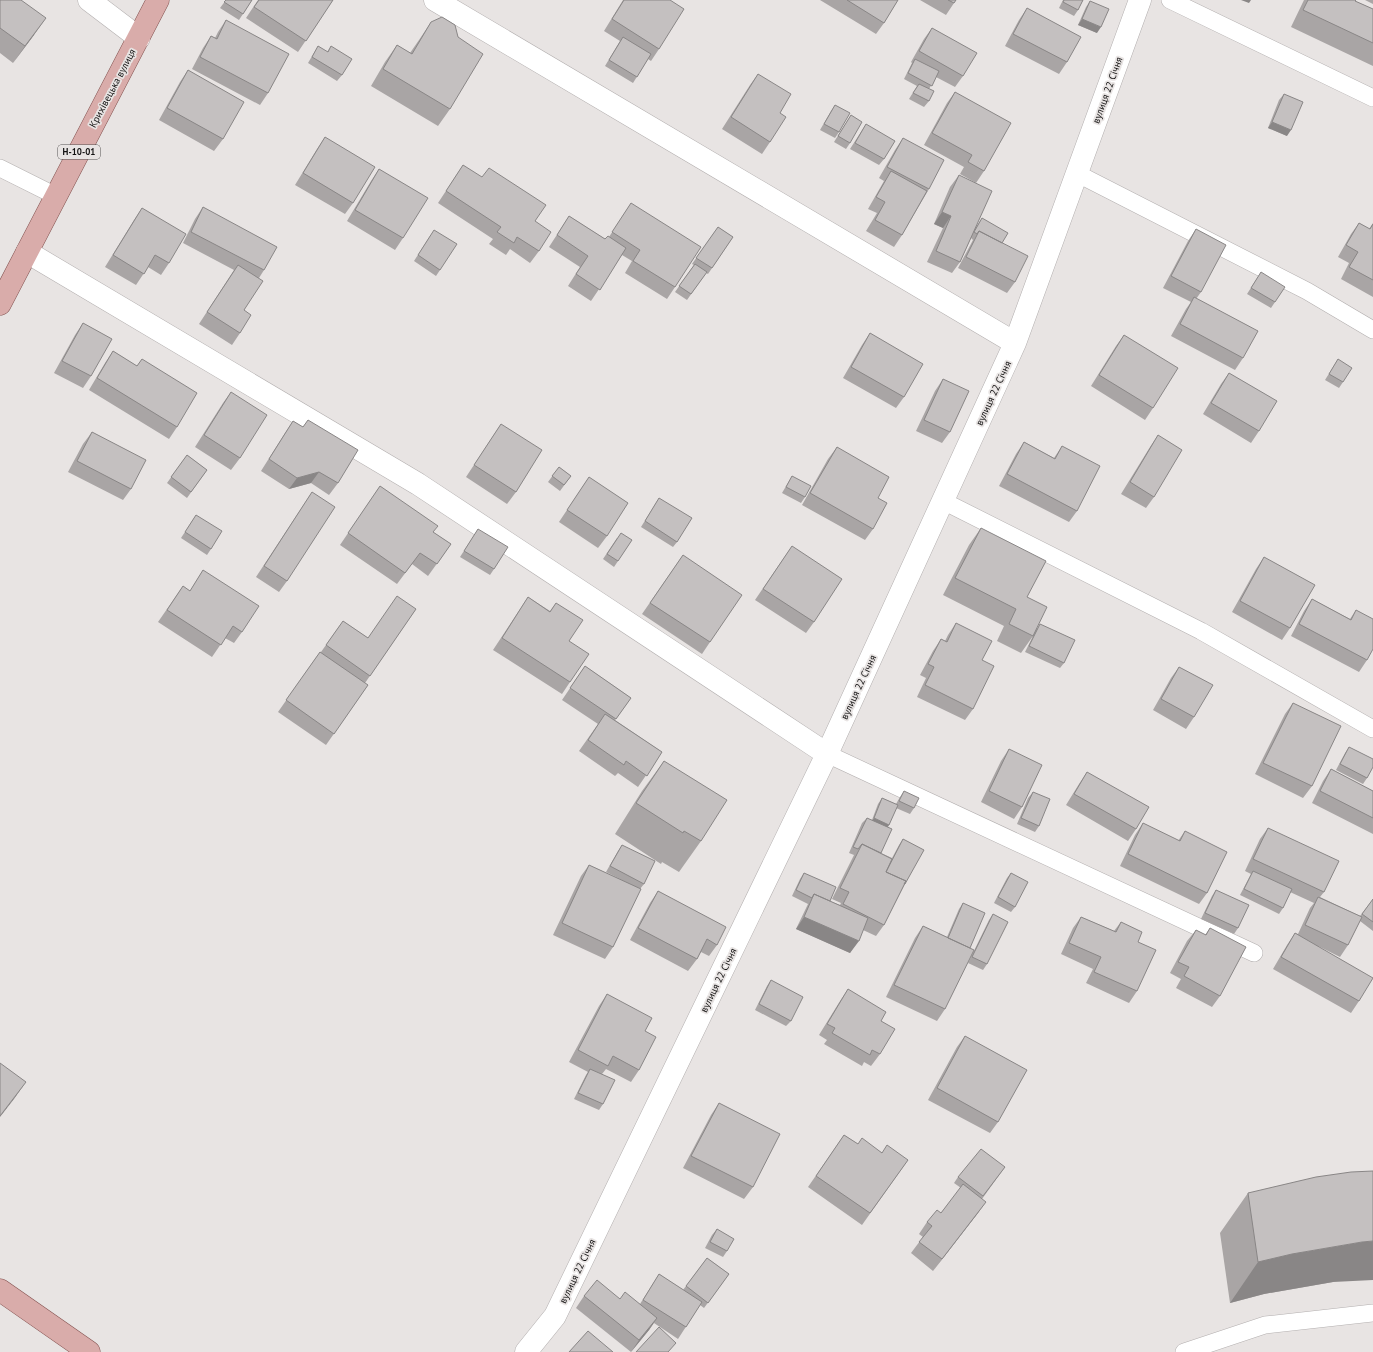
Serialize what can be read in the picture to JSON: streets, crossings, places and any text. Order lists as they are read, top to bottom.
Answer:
{
  "streets": {
    "main road": ["Крихівецька вулиця", "Н-10-01"],
    "street": ["вулиця 22 Січня"]
  }
}
